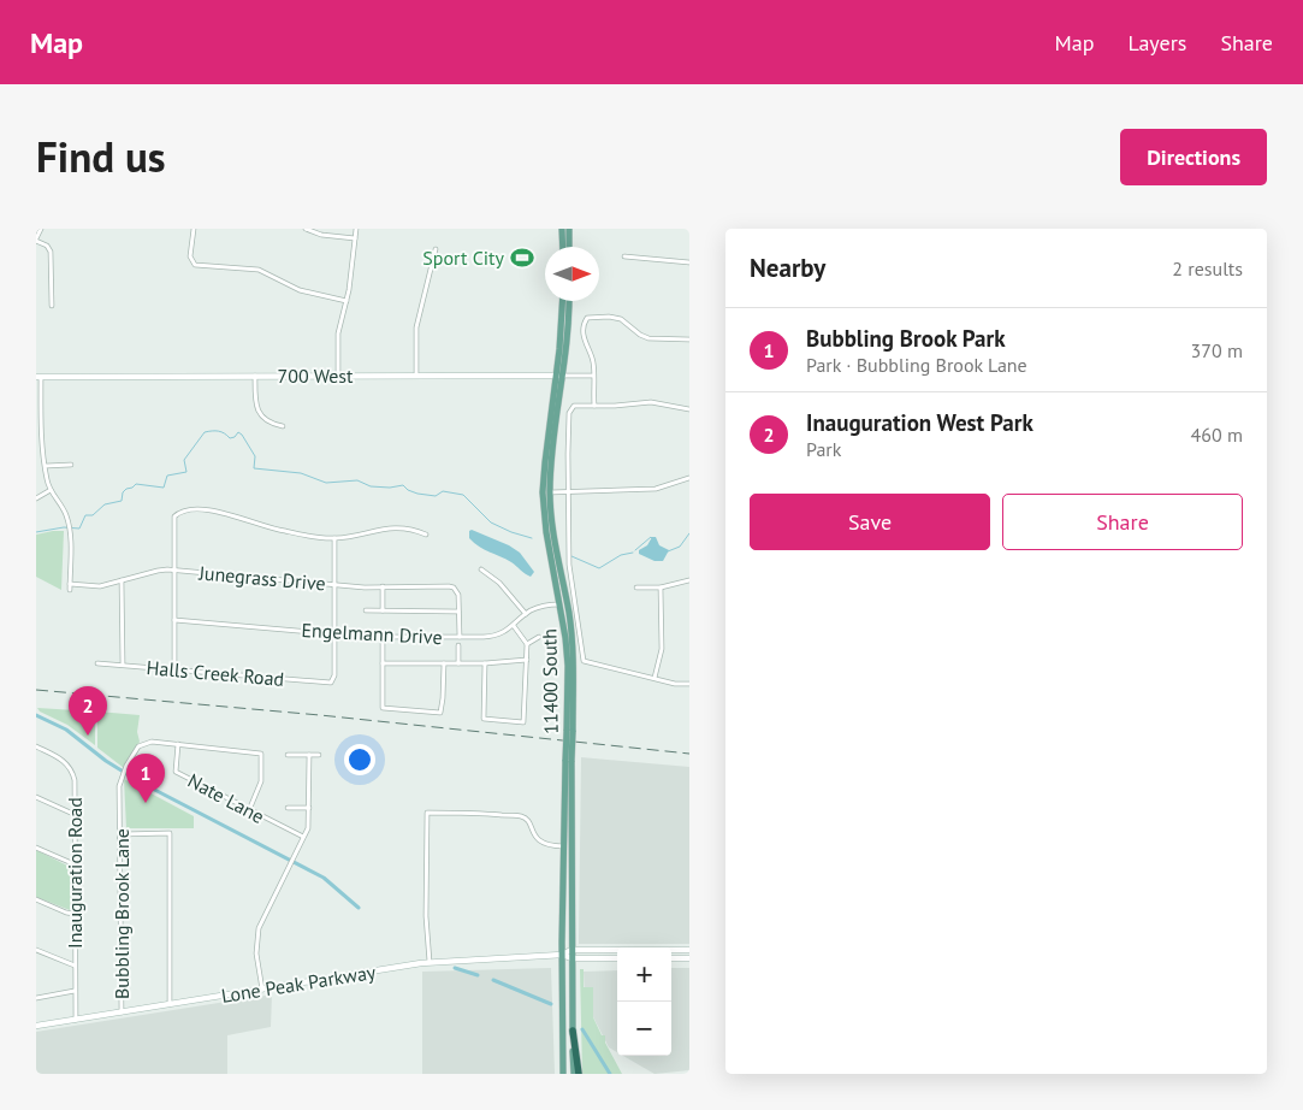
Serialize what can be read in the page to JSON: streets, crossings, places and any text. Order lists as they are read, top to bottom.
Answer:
{
  "streets": {
    "main road": ["700 West", "11400 South", "Lone Peak Parkway"],
    "street": [
      "Junegrass Drive",
      "Engelmann Drive",
      "Halls Creek Road",
      "Nate Lane",
      "Inauguration Road",
      "Bubbling Brook Lane"
    ]
  },
  "crossings": [
    ["700 West", "11400 South"],
    ["Engelmann Drive", "Halls Creek Road"],
    ["Engelmann Drive", "11400 South"],
    ["11400 South", "Lone Peak Parkway"],
    ["Nate Lane", "Bubbling Brook Lane"],
    ["Inauguration Road", "Lone Peak Parkway"],
    ["Bubbling Brook Lane", "Lone Peak Parkway"]
  ],
  "places": {
    "sports": ["Sport City"]
  },
  "north": "right",
  "page": {
    "header": "Map",
    "nav": ["Map", "Layers", "Share"],
    "title": "Find us",
    "buttons": [
      "Directions",
      ["Save", "Share"]
    ],
    "heading": ["Nearby", "2 results"],
    "list": [
      {
        "mark": "1",
        "name": "Bubbling Brook Park",
        "note": "Park · Bubbling Brook Lane",
        "value": "370 m"
      },
      {
        "mark": "2",
        "name": "Inauguration West Park",
        "note": "Park",
        "value": "460 m"
      }
    ],
    "pins": ["2", "1"],
    "map_buttons": ["+", "−"]
  }
}
